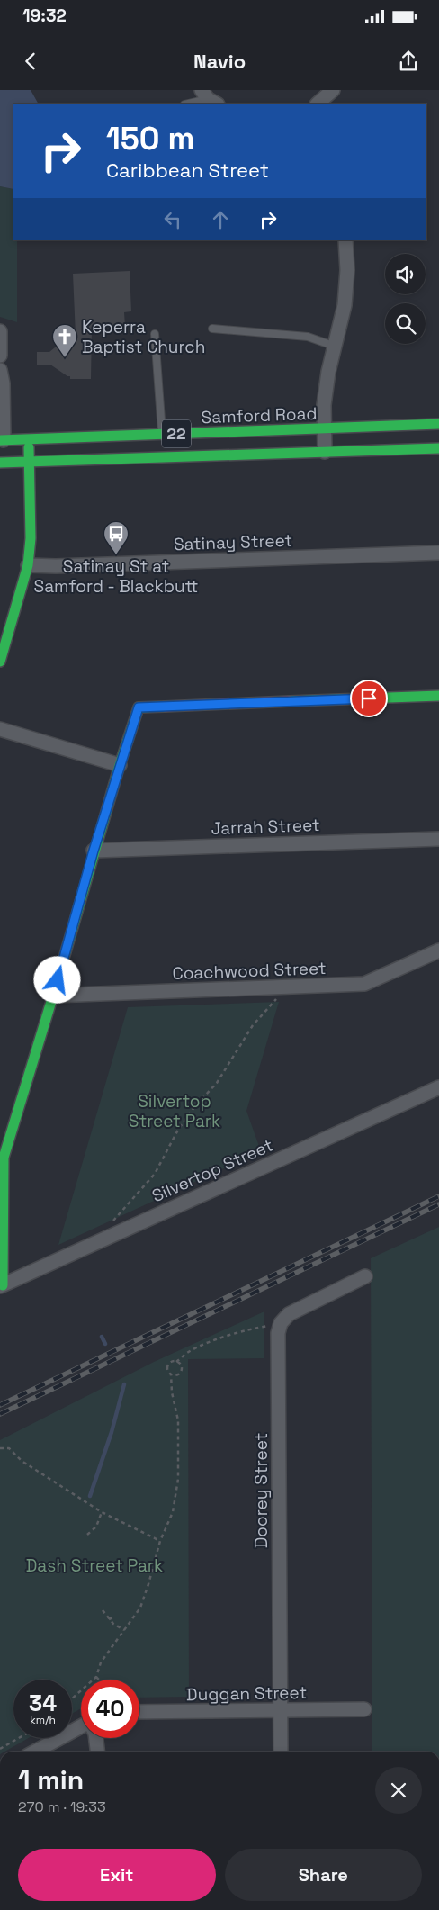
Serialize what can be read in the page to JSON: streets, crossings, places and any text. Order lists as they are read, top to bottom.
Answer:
{
  "streets": {
    "street": [
      "Samford Road",
      "22",
      "Satinay Street",
      "Jarrah Street",
      "Coachwood Street",
      "Silvertop Street",
      "Doorey Street",
      "Duggan Street"
    ]
  },
  "crossings": [
    ["Doorey Street", "Duggan Street"]
  ],
  "parks": ["Silvertop Street Park", "Dash Street Park"],
  "places": {
    "church": ["Keperra Baptist Church"],
    "bus stop": ["Satinay St at Samford - Blackbutt"]
  },
  "page": {
    "status": "19:32",
    "header": "Navio",
    "turn": ["150 m", "Caribbean Street"],
    "speed": "34 km/h",
    "limit": "40",
    "heading": ["1 min", "270 m · 19:33"],
    "buttons": ["Exit", "Share"]
  }
}
